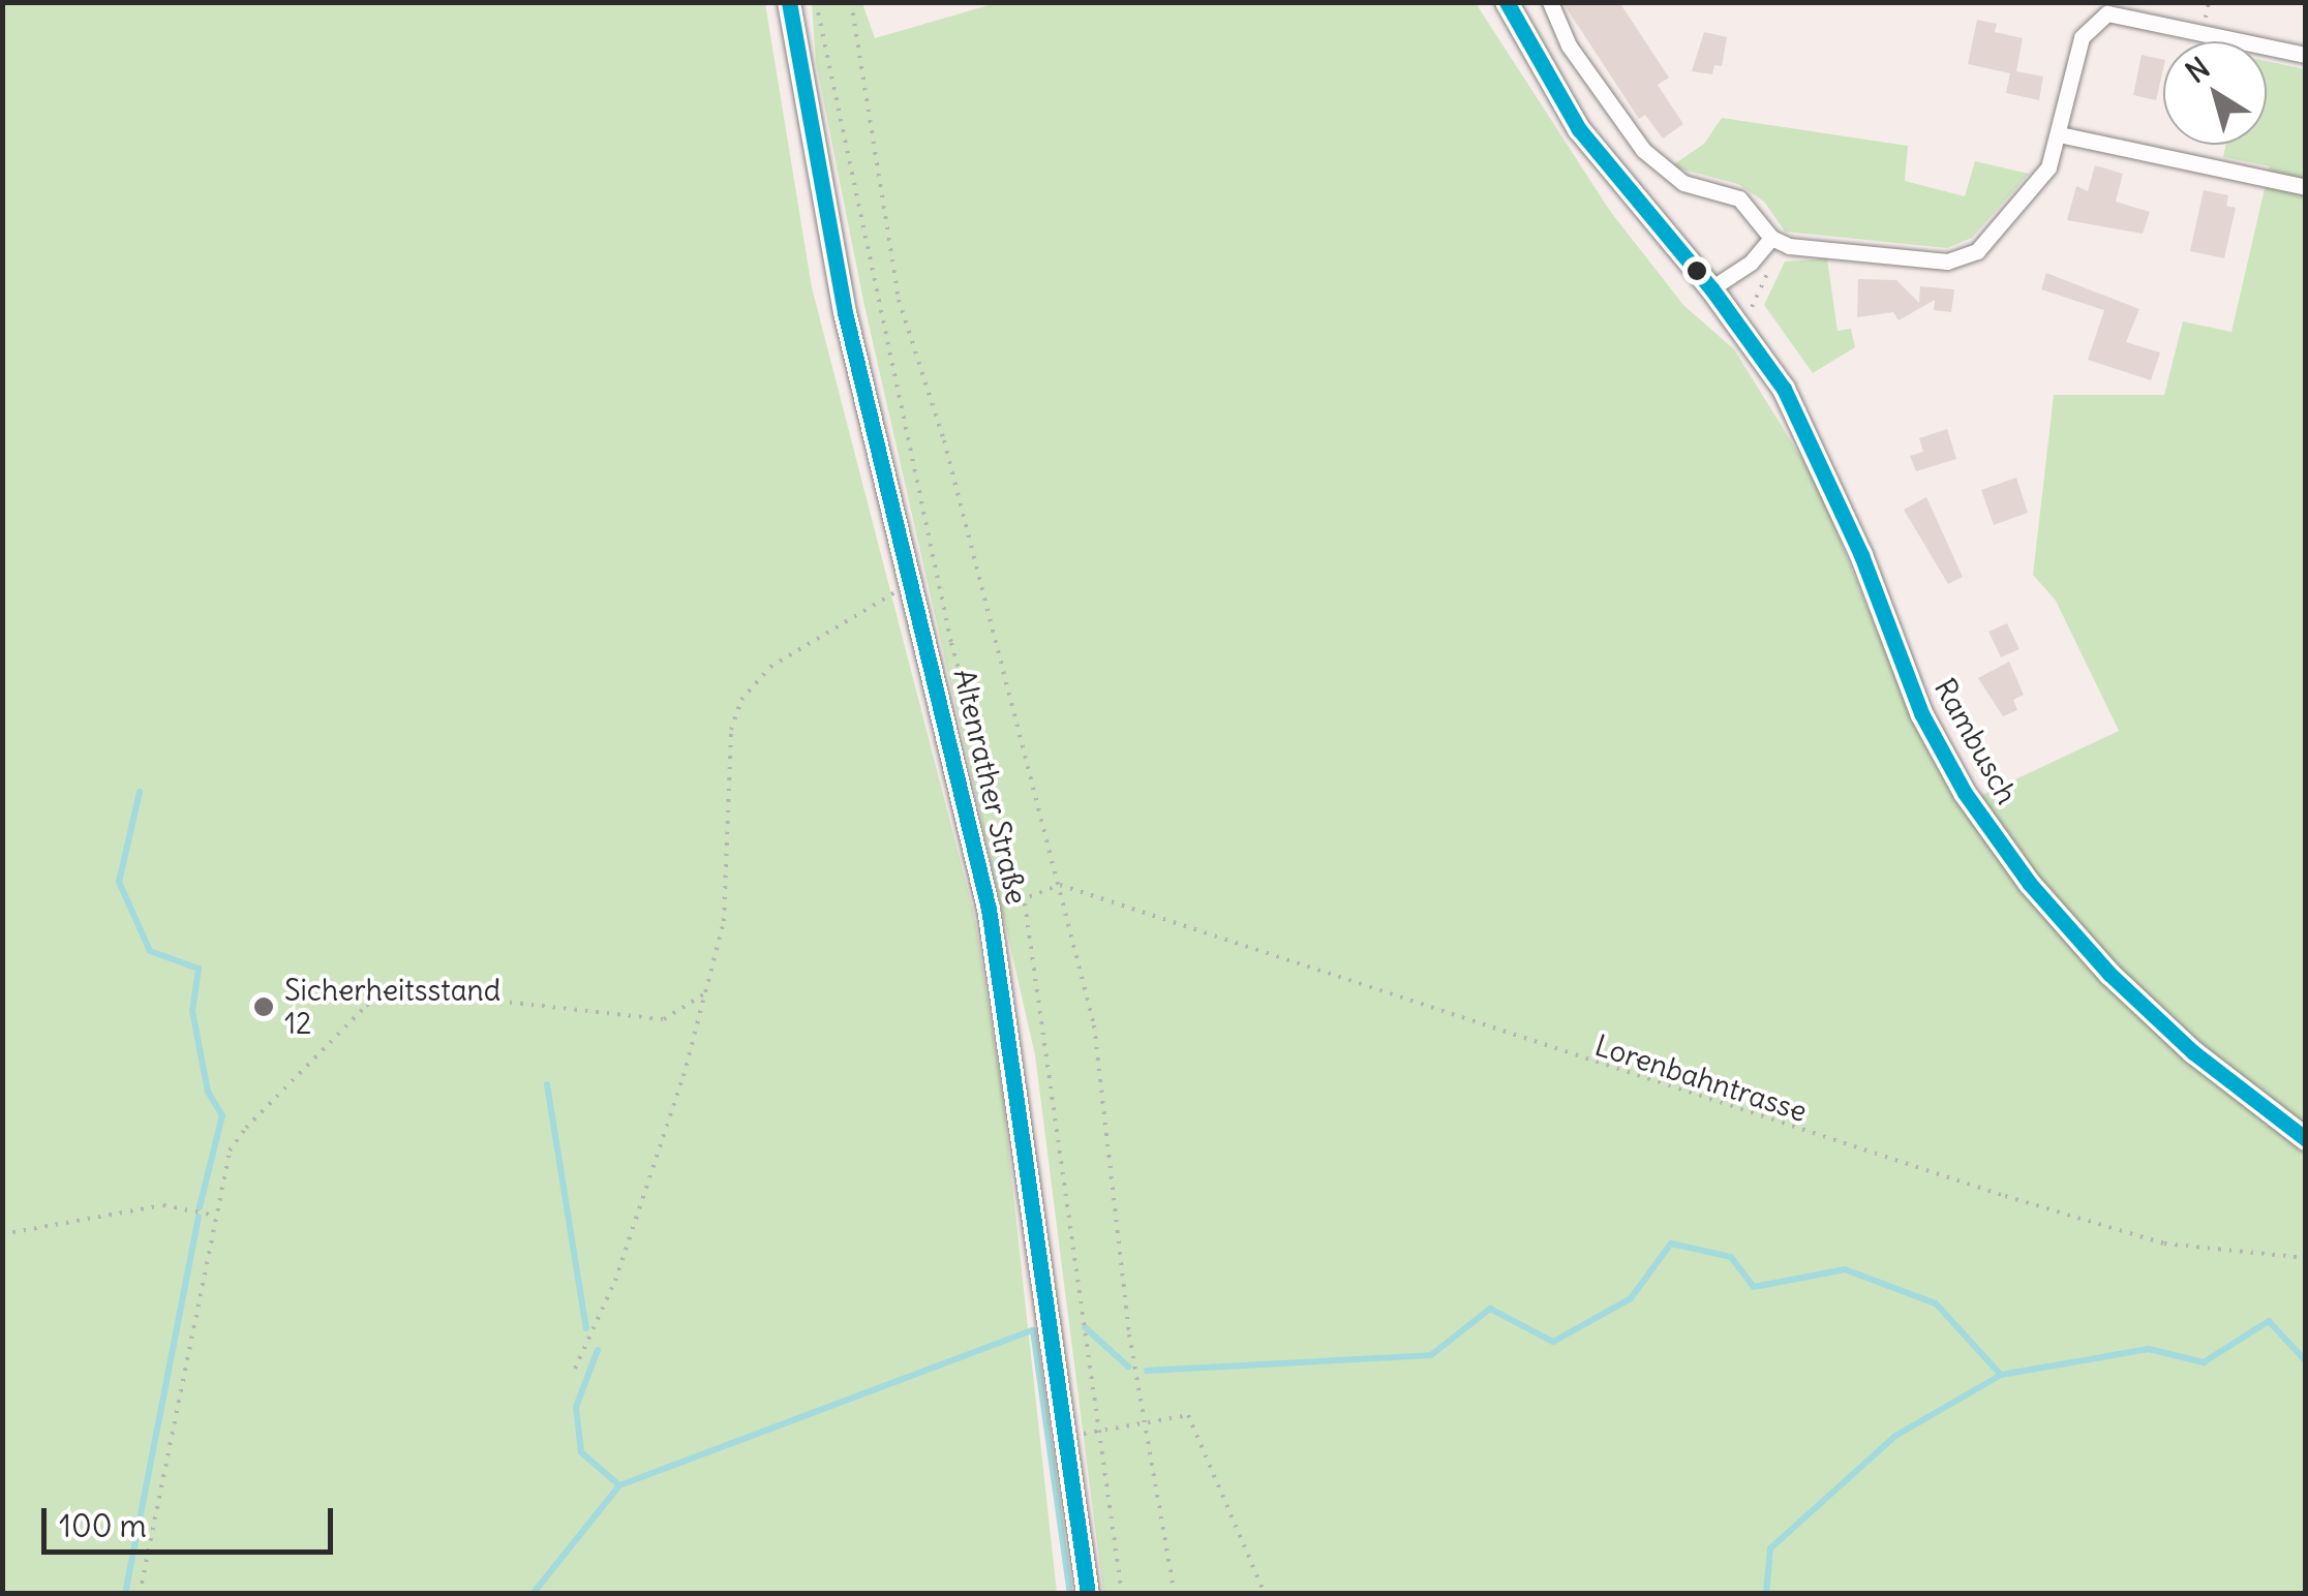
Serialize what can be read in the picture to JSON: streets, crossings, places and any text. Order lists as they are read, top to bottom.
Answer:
{
  "streets": {
    "street": ["Rambusch", "Altenrather Straße"],
    "path": ["Lorenbahntrasse"]
  },
  "places": ["Sicherheitsstand 12"],
  "scale_bar": "100 m",
  "north": "top left"
}
